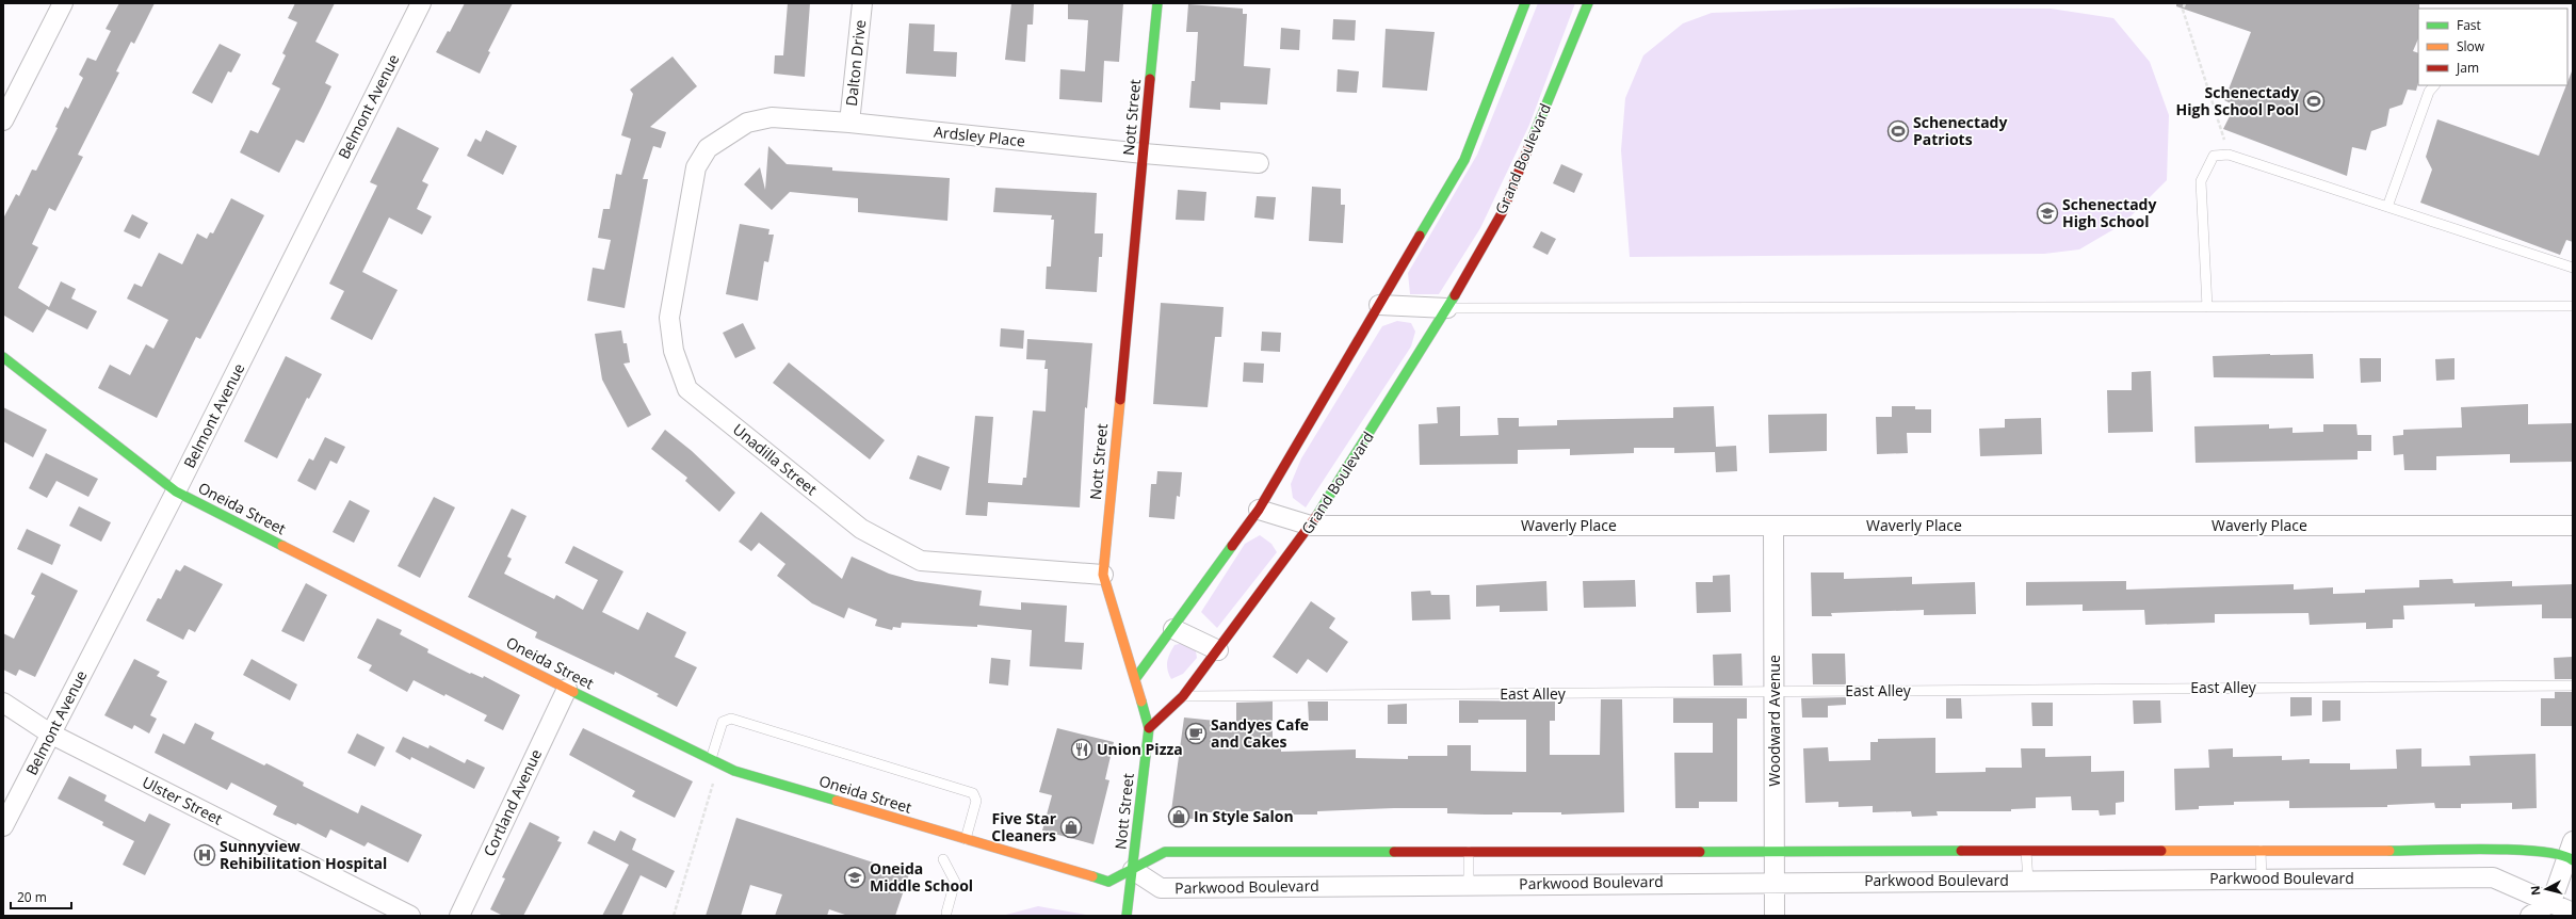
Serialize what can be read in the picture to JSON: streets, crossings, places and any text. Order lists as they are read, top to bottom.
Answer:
{
  "streets": {
    "street": [
      "Dalton Drive",
      "Belmont Avenue",
      "Nott Street",
      "Ardsley Place",
      "Grand Boulevard",
      "Unadilla Street",
      "Oneida Street",
      "Waverly Place",
      "Woodward Avenue",
      "Ulster Street",
      "Cortland Avenue",
      "Parkwood Boulevard"
    ],
    "lane": ["East Alley"]
  },
  "crossings": [
    ["Dalton Drive", "Ardsley Place"],
    ["Belmont Avenue", "Oneida Street"],
    ["Belmont Avenue", "Ulster Street"],
    ["Nott Street", "Ardsley Place"],
    ["Nott Street", "Grand Boulevard"],
    ["Nott Street", "Unadilla Street"],
    ["Nott Street", "Oneida Street"],
    ["Nott Street", "Parkwood Boulevard"],
    ["Ardsley Place", "Unadilla Street"],
    ["Grand Boulevard", "Waverly Place"],
    ["Grand Boulevard", "East Alley"],
    ["Oneida Street", "Cortland Avenue"],
    ["Oneida Street", "Parkwood Boulevard"],
    ["Waverly Place", "Woodward Avenue"],
    ["East Alley", "Woodward Avenue"],
    ["Woodward Avenue", "Parkwood Boulevard"]
  ],
  "places": {
    "sports": ["Schenectady High School Pool", "Schenectady Patriots"],
    "school or university": ["Schenectady High School", "Oneida Middle School"],
    "cafe": ["Sandyes Cafe and Cakes"],
    "restaurant": ["Union Pizza"],
    "shop": ["In Style Salon", "Five Star Cleaners"],
    "hospital": ["Sunnyview Rehibilitation Hospital"]
  },
  "legend": ["Fast", "Slow", "Jam"],
  "scale_bar": "20 m",
  "north": "left"
}
